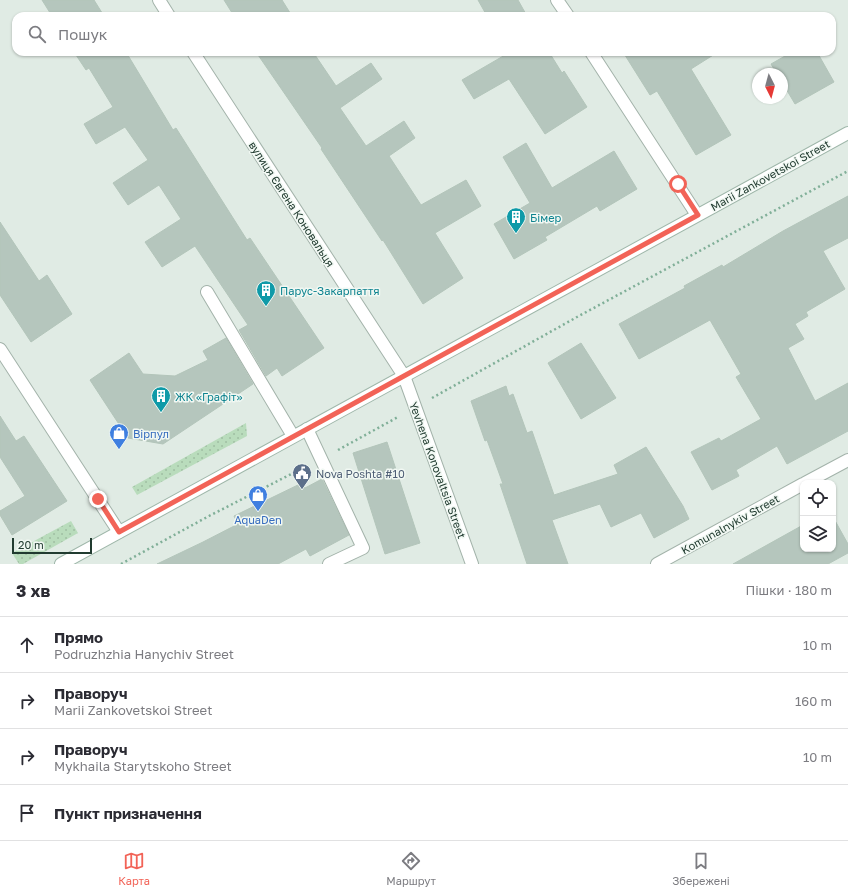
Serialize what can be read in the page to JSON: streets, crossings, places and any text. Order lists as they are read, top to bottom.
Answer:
{
  "streets": {
    "street": [
      "Marii Zankovetskoi Street",
      "вулиця Євгена Коновальця",
      "Yevhena Konovaltsia Street",
      "Komunalnykiv Street"
    ]
  },
  "crossings": [
    ["Marii Zankovetskoi Street", "вулиця Євгена Коновальця"],
    ["Marii Zankovetskoi Street", "Yevhena Konovaltsia Street"],
    ["вулиця Євгена Коновальця", "Yevhena Konovaltsia Street"]
  ],
  "places": {
    "building": ["Бімер", "Парус-Закарпаття", "ЖК «Графіт»"],
    "shop": ["Вірпул", "AquaDen"],
    "public building": ["Nova Poshta #10"]
  },
  "scale_bar": "20 m",
  "north": "bottom",
  "page": {
    "search": "Пошук",
    "scale": "20 m",
    "heading": ["3 хв", "Пішки · 180 m"],
    "list": [
      ["Прямо", "Podruzhzhia Hanychiv Street", "10 m"],
      ["Праворуч", "Marii Zankovetskoi Street", "160 m"],
      ["Праворуч", "Mykhaila Starytskoho Street", "10 m"],
      "Пункт призначення"
    ],
    "nav": ["Карта", "Маршрут", "Збережені"]
  }
}
